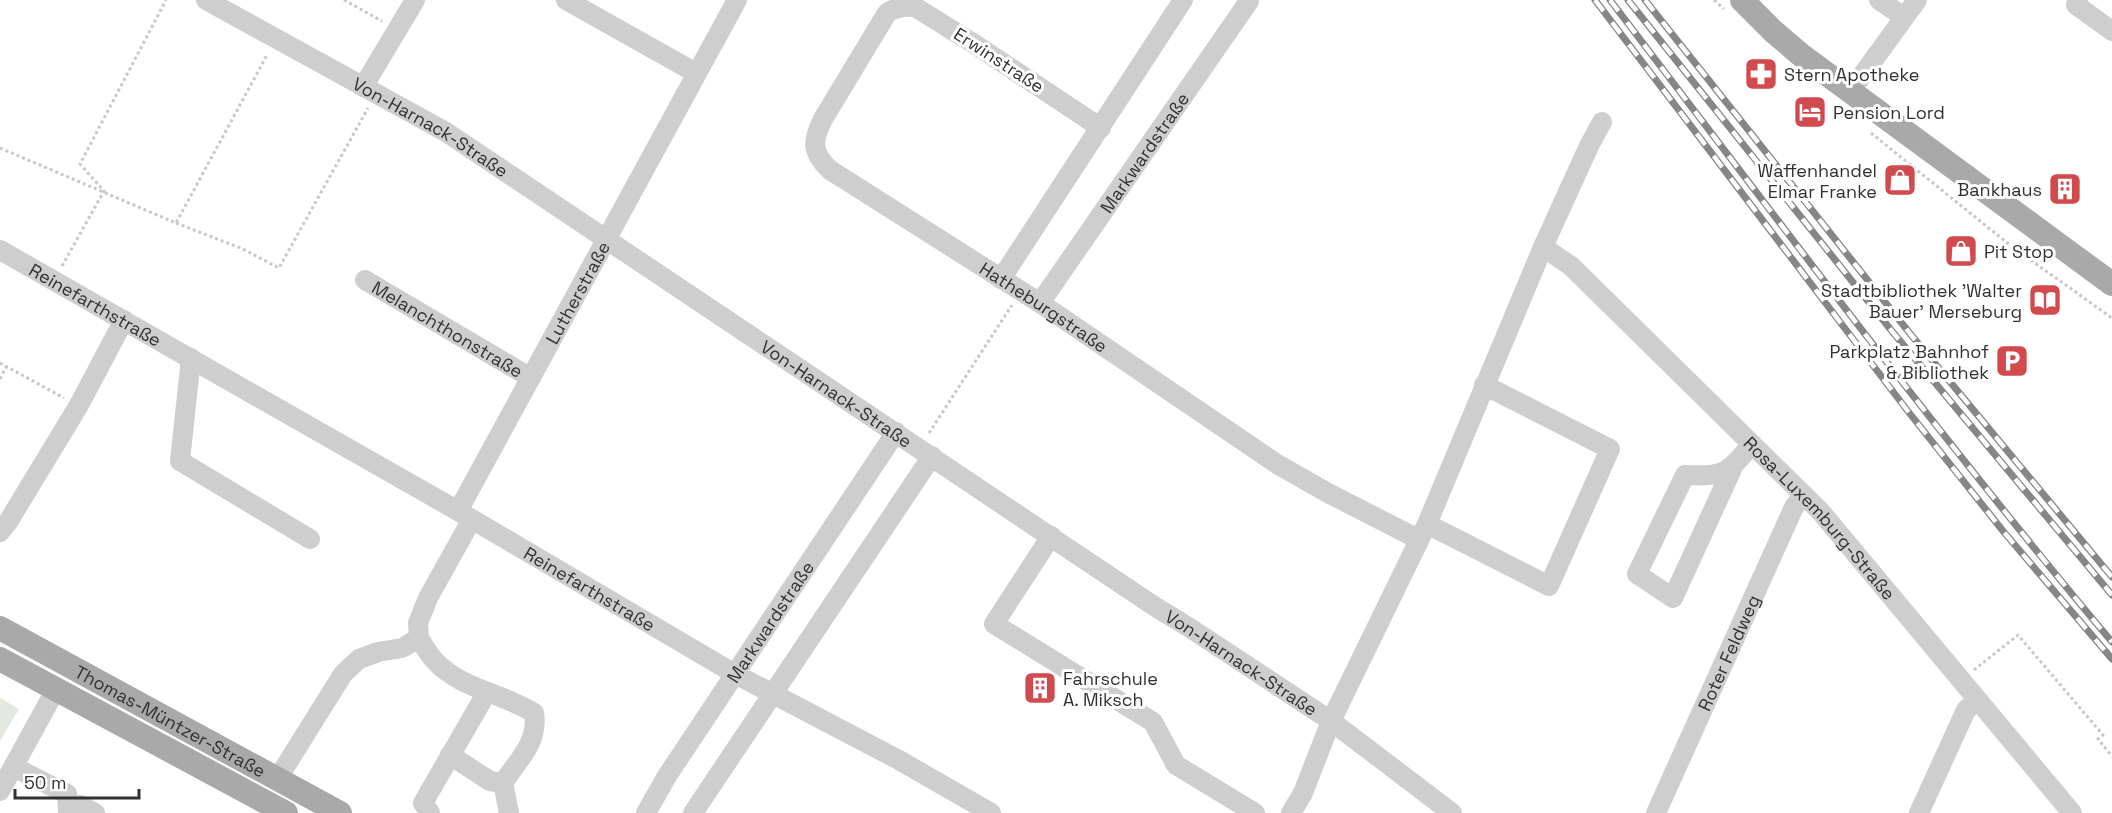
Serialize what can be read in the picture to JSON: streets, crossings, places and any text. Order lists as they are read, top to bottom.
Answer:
{
  "streets": {
    "main road": ["Thomas-Müntzer-Straße"],
    "street": [
      "Erwinstraße",
      "Von-Harnack-Straße",
      "Markwardstraße",
      "Lutherstraße",
      "Reinefarthstraße",
      "Hatheburgstraße",
      "Melanchthonstraße",
      "Rosa-Luxemburg-Straße",
      "Roter Feldweg"
    ]
  },
  "crossings": [
    ["Erwinstraße", "Hatheburgstraße"],
    ["Von-Harnack-Straße", "Markwardstraße"],
    ["Von-Harnack-Straße", "Lutherstraße"],
    ["Markwardstraße", "Reinefarthstraße"],
    ["Markwardstraße", "Hatheburgstraße"],
    ["Lutherstraße", "Reinefarthstraße"],
    ["Lutherstraße", "Melanchthonstraße"],
    ["Rosa-Luxemburg-Straße", "Roter Feldweg"]
  ],
  "places": {
    "pharmacy": ["Stern Apotheke"],
    "hotel": ["Pension Lord"],
    "shop": ["Waffenhandel Elmar Franke", "Pit Stop"],
    "building": ["Bankhaus", "Fahrschule A. Miksch"],
    "library": ["Stadtbibliothek 'Walter Bauer' Merseburg"],
    "parking": ["Parkplatz Bahnhof & Bibliothek"]
  },
  "scale_bar": "50 m"
}
